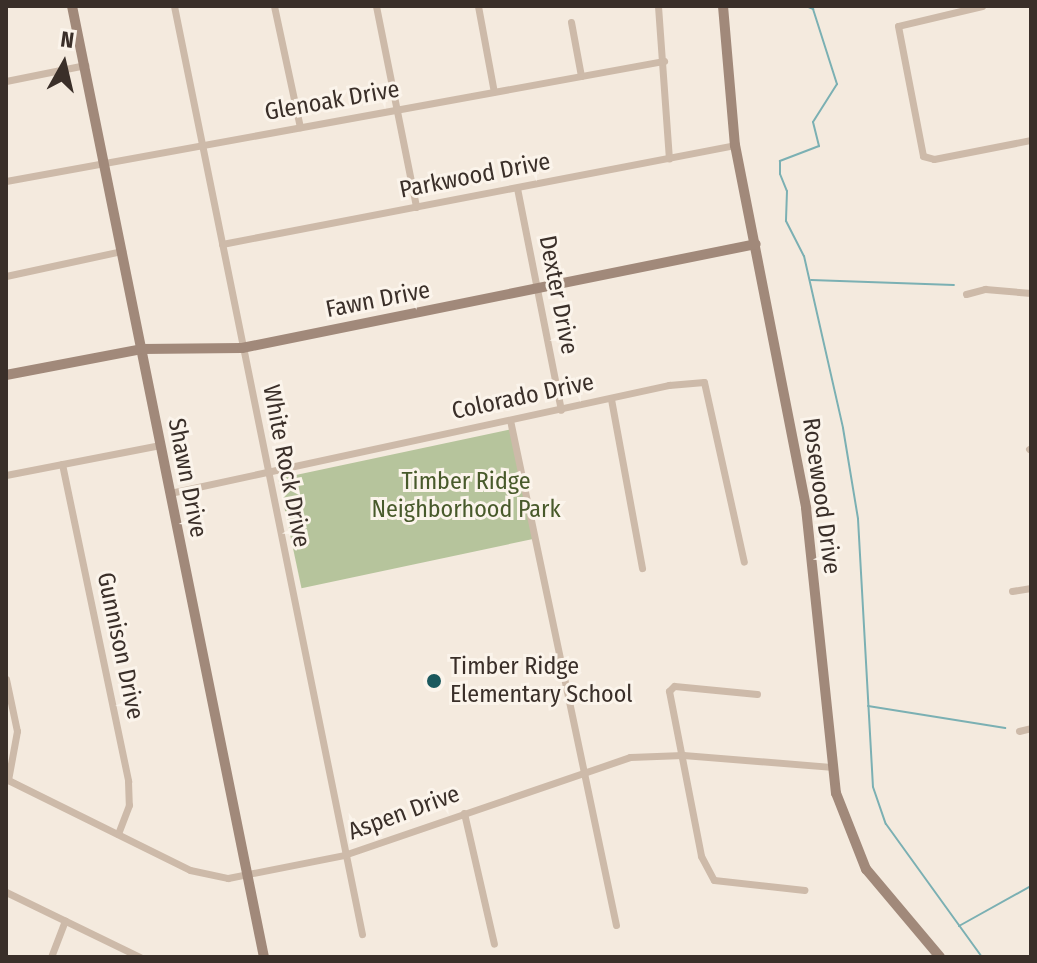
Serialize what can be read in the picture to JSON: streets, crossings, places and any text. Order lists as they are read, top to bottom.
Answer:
{
  "streets": {
    "street": [
      "Glenoak Drive",
      "Parkwood Drive",
      "Dexter Drive",
      "Fawn Drive",
      "Colorado Drive",
      "White Rock Drive",
      "Shawn Drive",
      "Rosewood Drive",
      "Gunnison Drive",
      "Aspen Drive"
    ]
  },
  "crossings": [
    ["Glenoak Drive", "White Rock Drive"],
    ["Glenoak Drive", "Shawn Drive"],
    ["Parkwood Drive", "Dexter Drive"],
    ["Parkwood Drive", "White Rock Drive"],
    ["Parkwood Drive", "Rosewood Drive"],
    ["Dexter Drive", "Fawn Drive"],
    ["Dexter Drive", "Colorado Drive"],
    ["Fawn Drive", "White Rock Drive"],
    ["Fawn Drive", "Shawn Drive"],
    ["Fawn Drive", "Rosewood Drive"],
    ["Colorado Drive", "White Rock Drive"],
    ["Colorado Drive", "Shawn Drive"],
    ["White Rock Drive", "Aspen Drive"],
    ["Shawn Drive", "Aspen Drive"],
    ["Rosewood Drive", "Aspen Drive"],
    ["Gunnison Drive", "Aspen Drive"]
  ],
  "parks": ["Timber Ridge Neighborhood Park"],
  "places": ["Timber Ridge Elementary School"],
  "north": "top"
}
